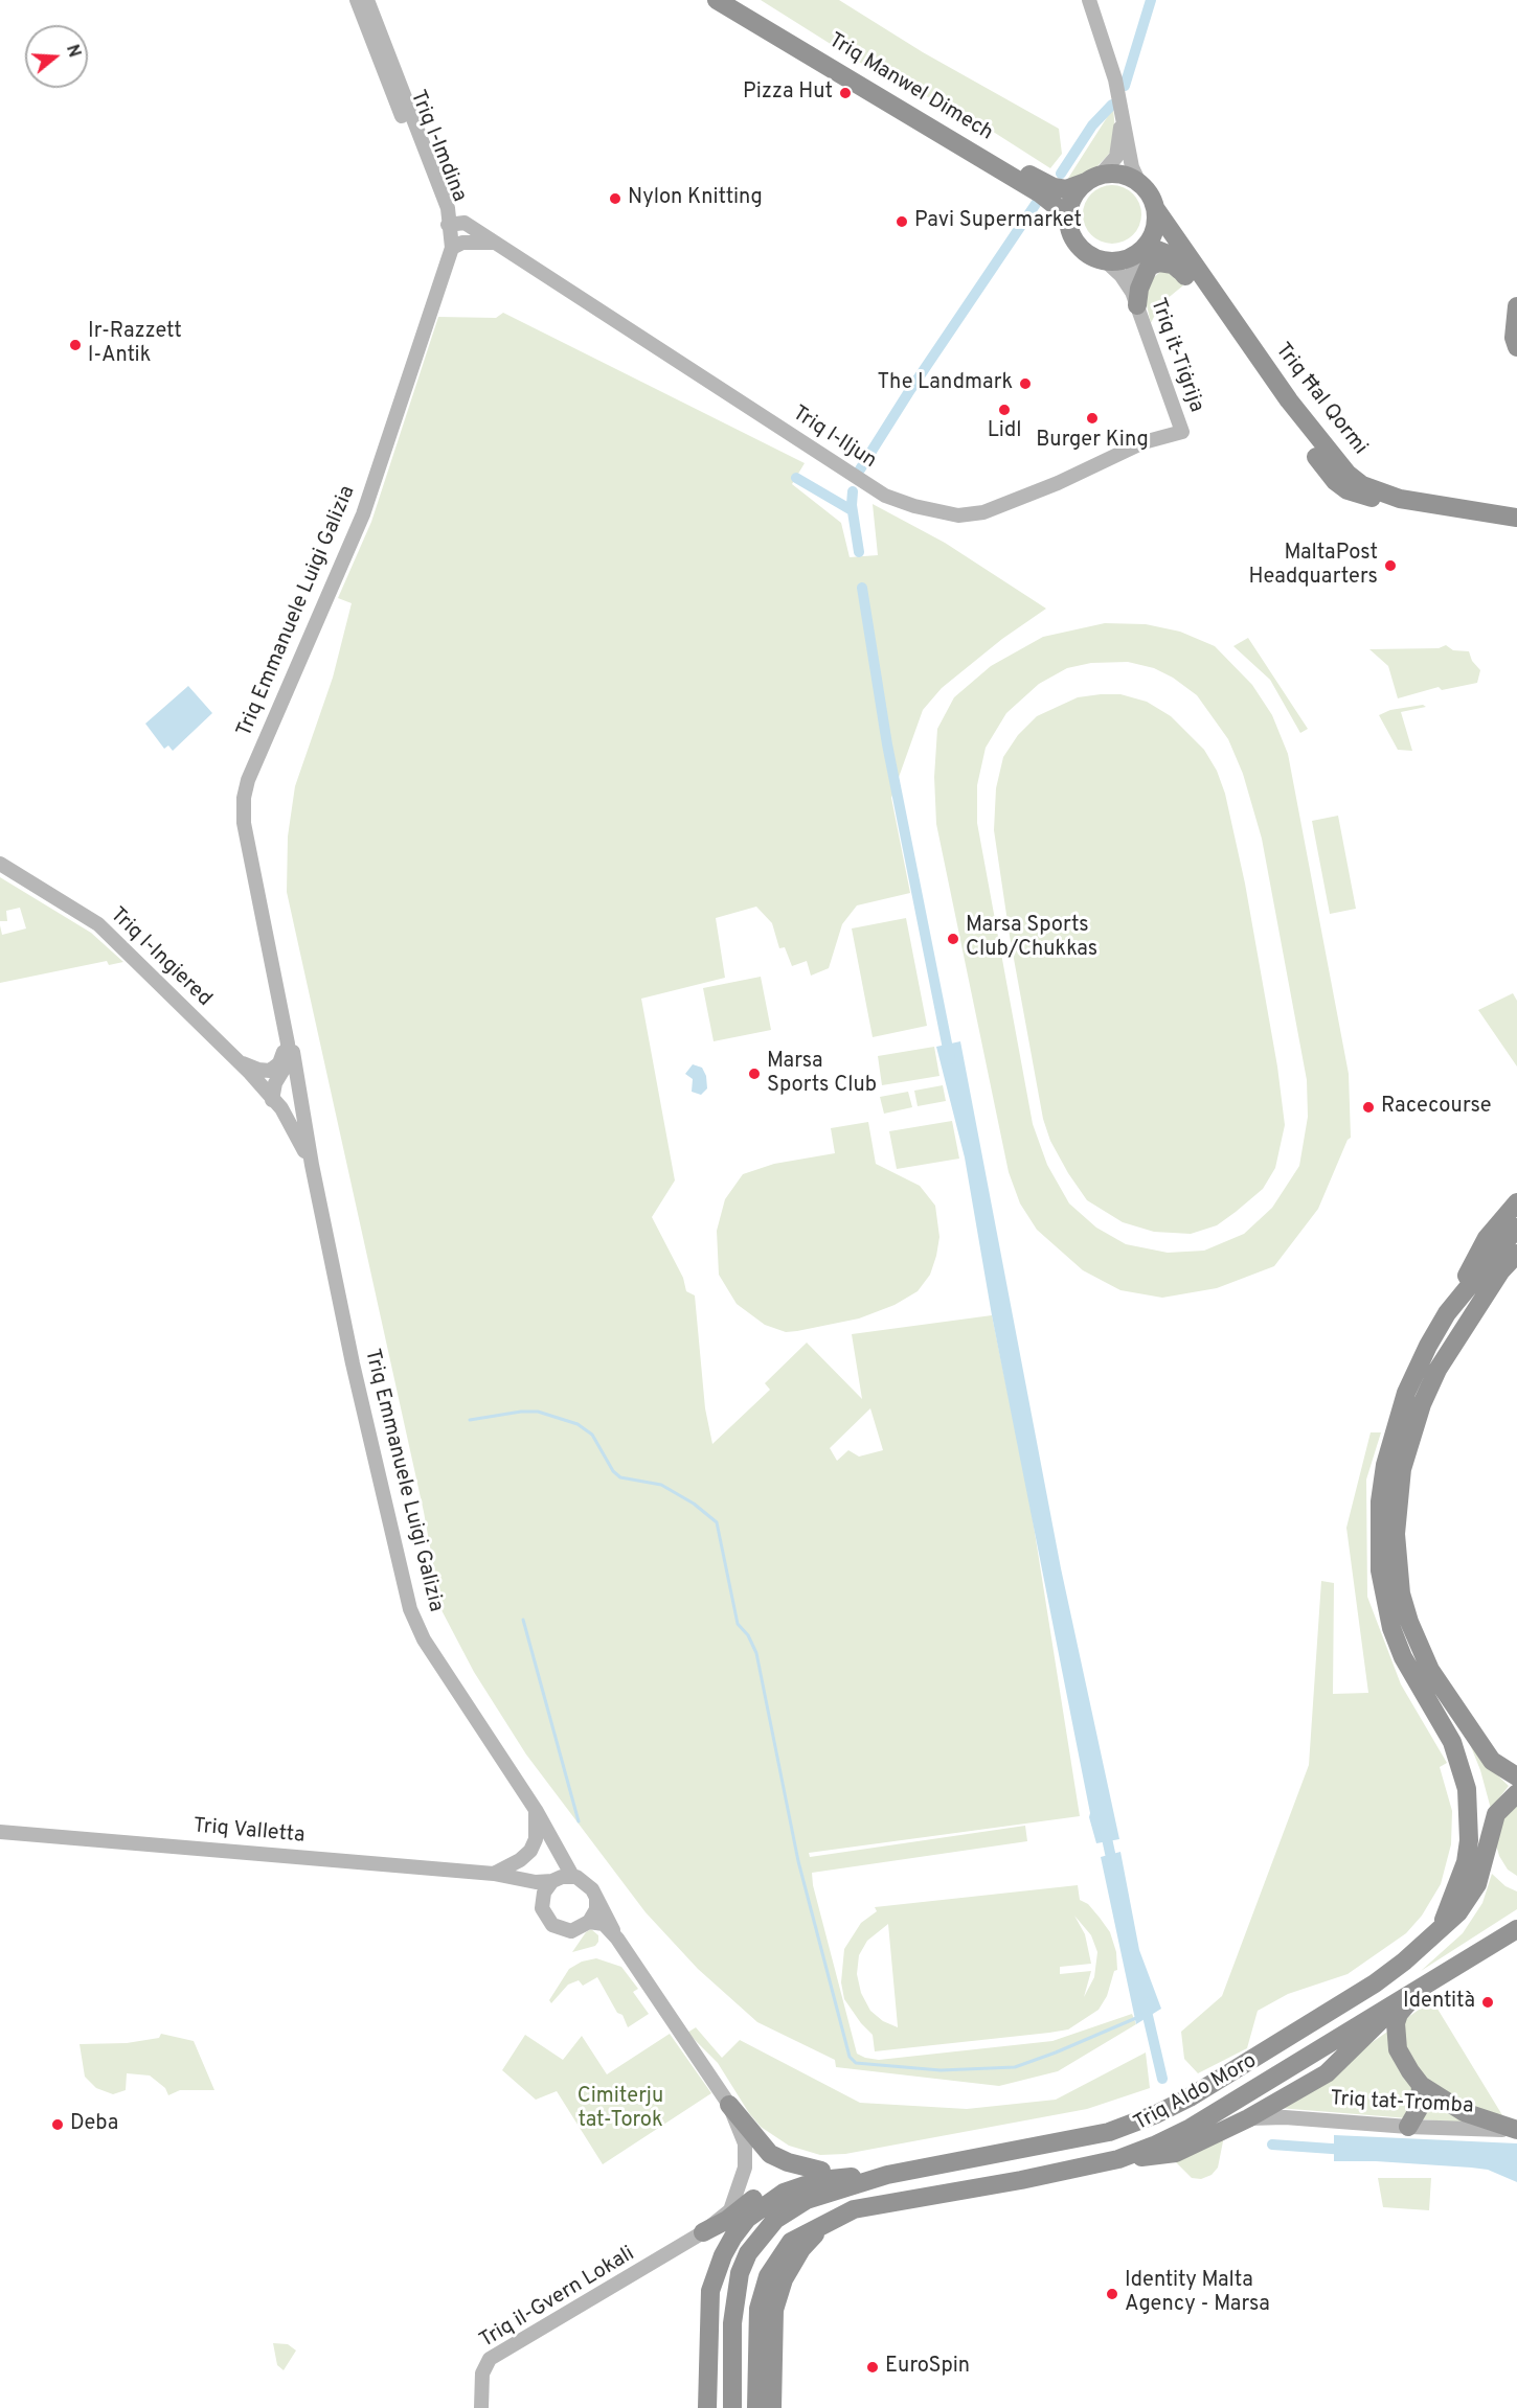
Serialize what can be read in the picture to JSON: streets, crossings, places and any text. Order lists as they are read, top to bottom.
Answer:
{
  "streets": {
    "highway": ["Triq Manwel Dimech", "Triq Ħal Qormi", "Triq Aldo Moro"],
    "main road": [
      "Triq l-Imdina",
      "Triq it-Tiġrija",
      "Triq l-Iljun",
      "Triq Emmanuele Luigi Galizia",
      "Triq l-Ingiered",
      "Triq Valletta",
      "Triq tat-Tromba",
      "Triq il-Gvern Lokali"
    ]
  },
  "crossings": [
    ["Triq Manwel Dimech", "Triq it-Tiġrija"],
    ["Triq Manwel Dimech", "Triq Ħal Qormi"],
    ["Triq l-Imdina", "Triq l-Iljun"],
    ["Triq l-Imdina", "Triq Emmanuele Luigi Galizia"],
    ["Triq it-Tiġrija", "Triq Ħal Qormi"],
    ["Triq it-Tiġrija", "Triq l-Iljun"],
    ["Triq l-Iljun", "Triq Emmanuele Luigi Galizia"],
    ["Triq Emmanuele Luigi Galizia", "Triq l-Ingiered"],
    ["Triq Emmanuele Luigi Galizia", "Triq Valletta"]
  ],
  "parks": ["Cimiterju tat-Torok"],
  "places": [
    "Pizza Hut",
    "Nylon Knitting",
    "Pavi Supermarket",
    "Ir-Razzett l-Antik",
    "The Landmark",
    "Lidl",
    "Burger King",
    "MaltaPost Headquarters",
    "Marsa Sports Club/Chukkas",
    "Marsa Sports Club",
    "Racecourse",
    "Identità",
    "Deba",
    "Identity Malta Agency - Marsa",
    "EuroSpin"
  ],
  "north": "right"
}
